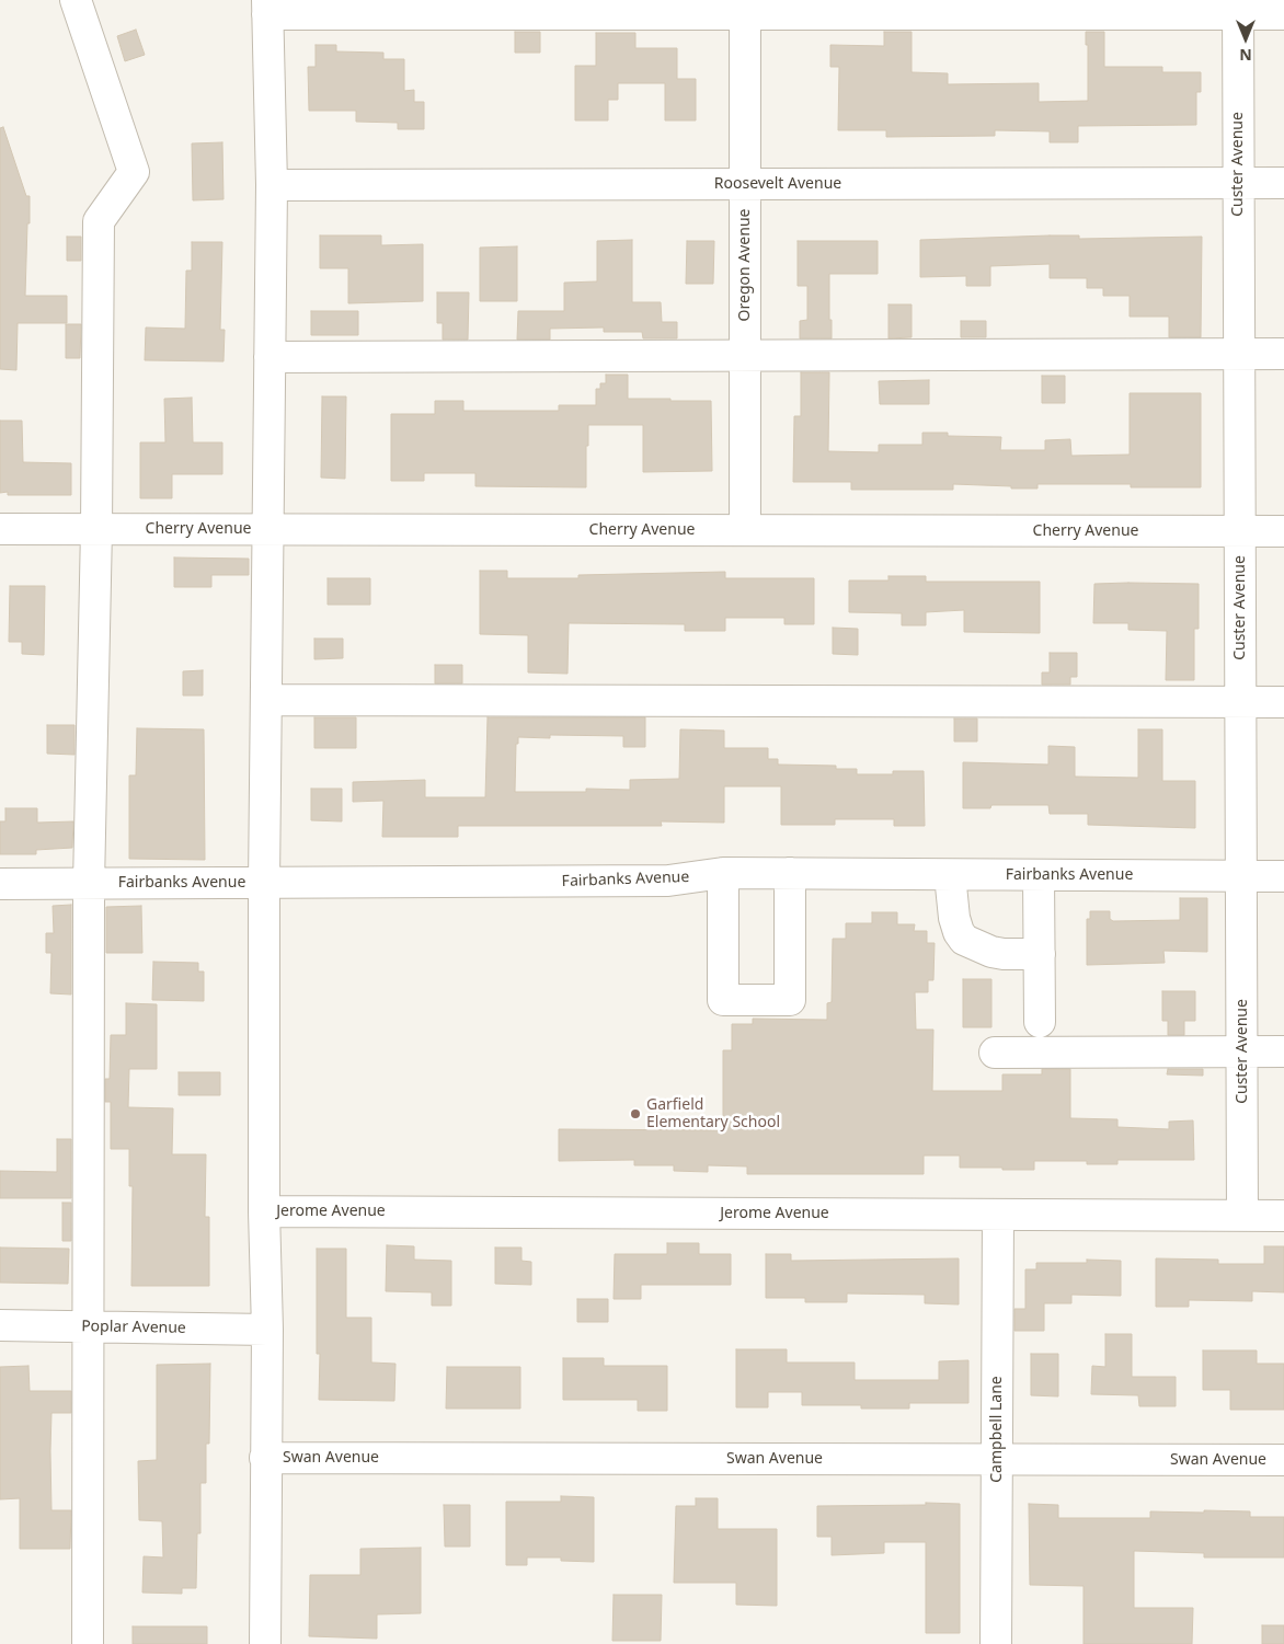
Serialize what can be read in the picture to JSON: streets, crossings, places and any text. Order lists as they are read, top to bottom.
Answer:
{
  "streets": {
    "street": [
      "Custer Avenue",
      "Roosevelt Avenue",
      "Oregon Avenue",
      "Cherry Avenue",
      "Fairbanks Avenue",
      "Jerome Avenue",
      "Poplar Avenue",
      "Campbell Lane",
      "Swan Avenue"
    ]
  },
  "crossings": [
    ["Custer Avenue", "Roosevelt Avenue"],
    ["Custer Avenue", "Cherry Avenue"],
    ["Custer Avenue", "Fairbanks Avenue"],
    ["Custer Avenue", "Jerome Avenue"],
    ["Roosevelt Avenue", "Oregon Avenue"],
    ["Oregon Avenue", "Cherry Avenue"],
    ["Jerome Avenue", "Campbell Lane"],
    ["Campbell Lane", "Swan Avenue"]
  ],
  "places": ["Garfield Elementary School"],
  "north": "bottom"
}
